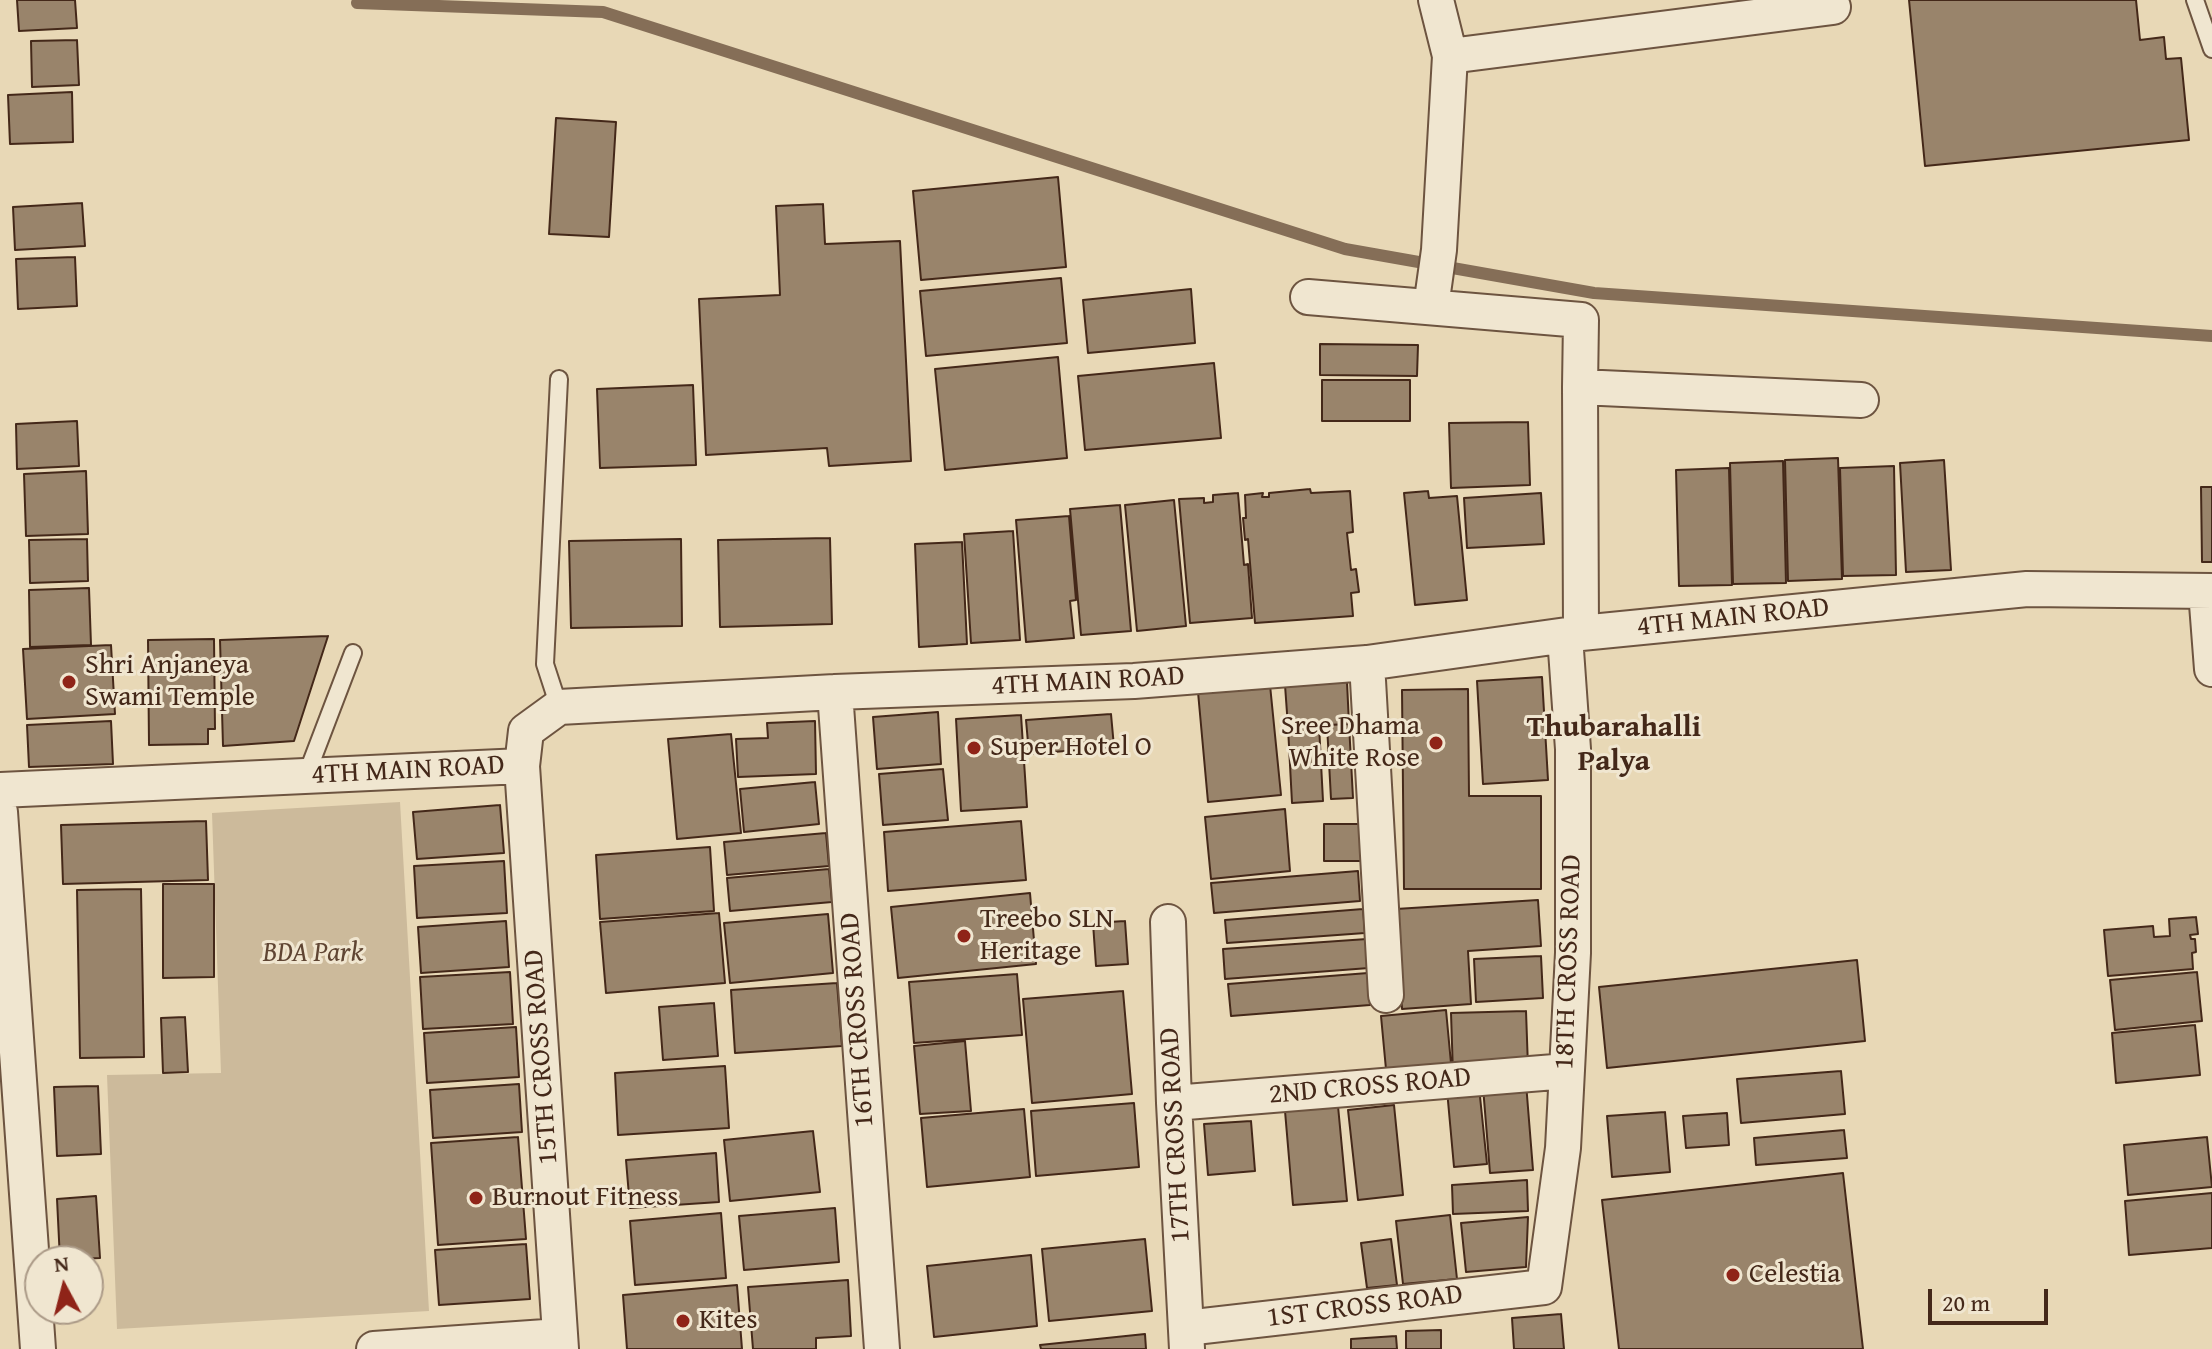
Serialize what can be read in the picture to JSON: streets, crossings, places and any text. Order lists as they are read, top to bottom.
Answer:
{
  "streets": {
    "street": [
      "4TH MAIN ROAD",
      "18TH CROSS ROAD",
      "16TH CROSS ROAD",
      "15TH CROSS ROAD",
      "2ND CROSS ROAD",
      "17TH CROSS ROAD",
      "1ST CROSS ROAD"
    ]
  },
  "crossings": [
    ["4TH MAIN ROAD", "18TH CROSS ROAD"],
    ["4TH MAIN ROAD", "16TH CROSS ROAD"],
    ["4TH MAIN ROAD", "15TH CROSS ROAD"],
    ["18TH CROSS ROAD", "2ND CROSS ROAD"],
    ["18TH CROSS ROAD", "1ST CROSS ROAD"],
    ["2ND CROSS ROAD", "17TH CROSS ROAD"],
    ["17TH CROSS ROAD", "1ST CROSS ROAD"]
  ],
  "districts": ["Thubarahalli Palya"],
  "parks": ["BDA Park"],
  "places": [
    "Shri Anjaneya Swami Temple",
    "Sree Dhama White Rose",
    "Super Hotel O",
    "Treebo SLN Heritage",
    "Burnout Fitness",
    "Celestia",
    "Kites"
  ],
  "scale_bar": "20 m",
  "north": "top"
}
